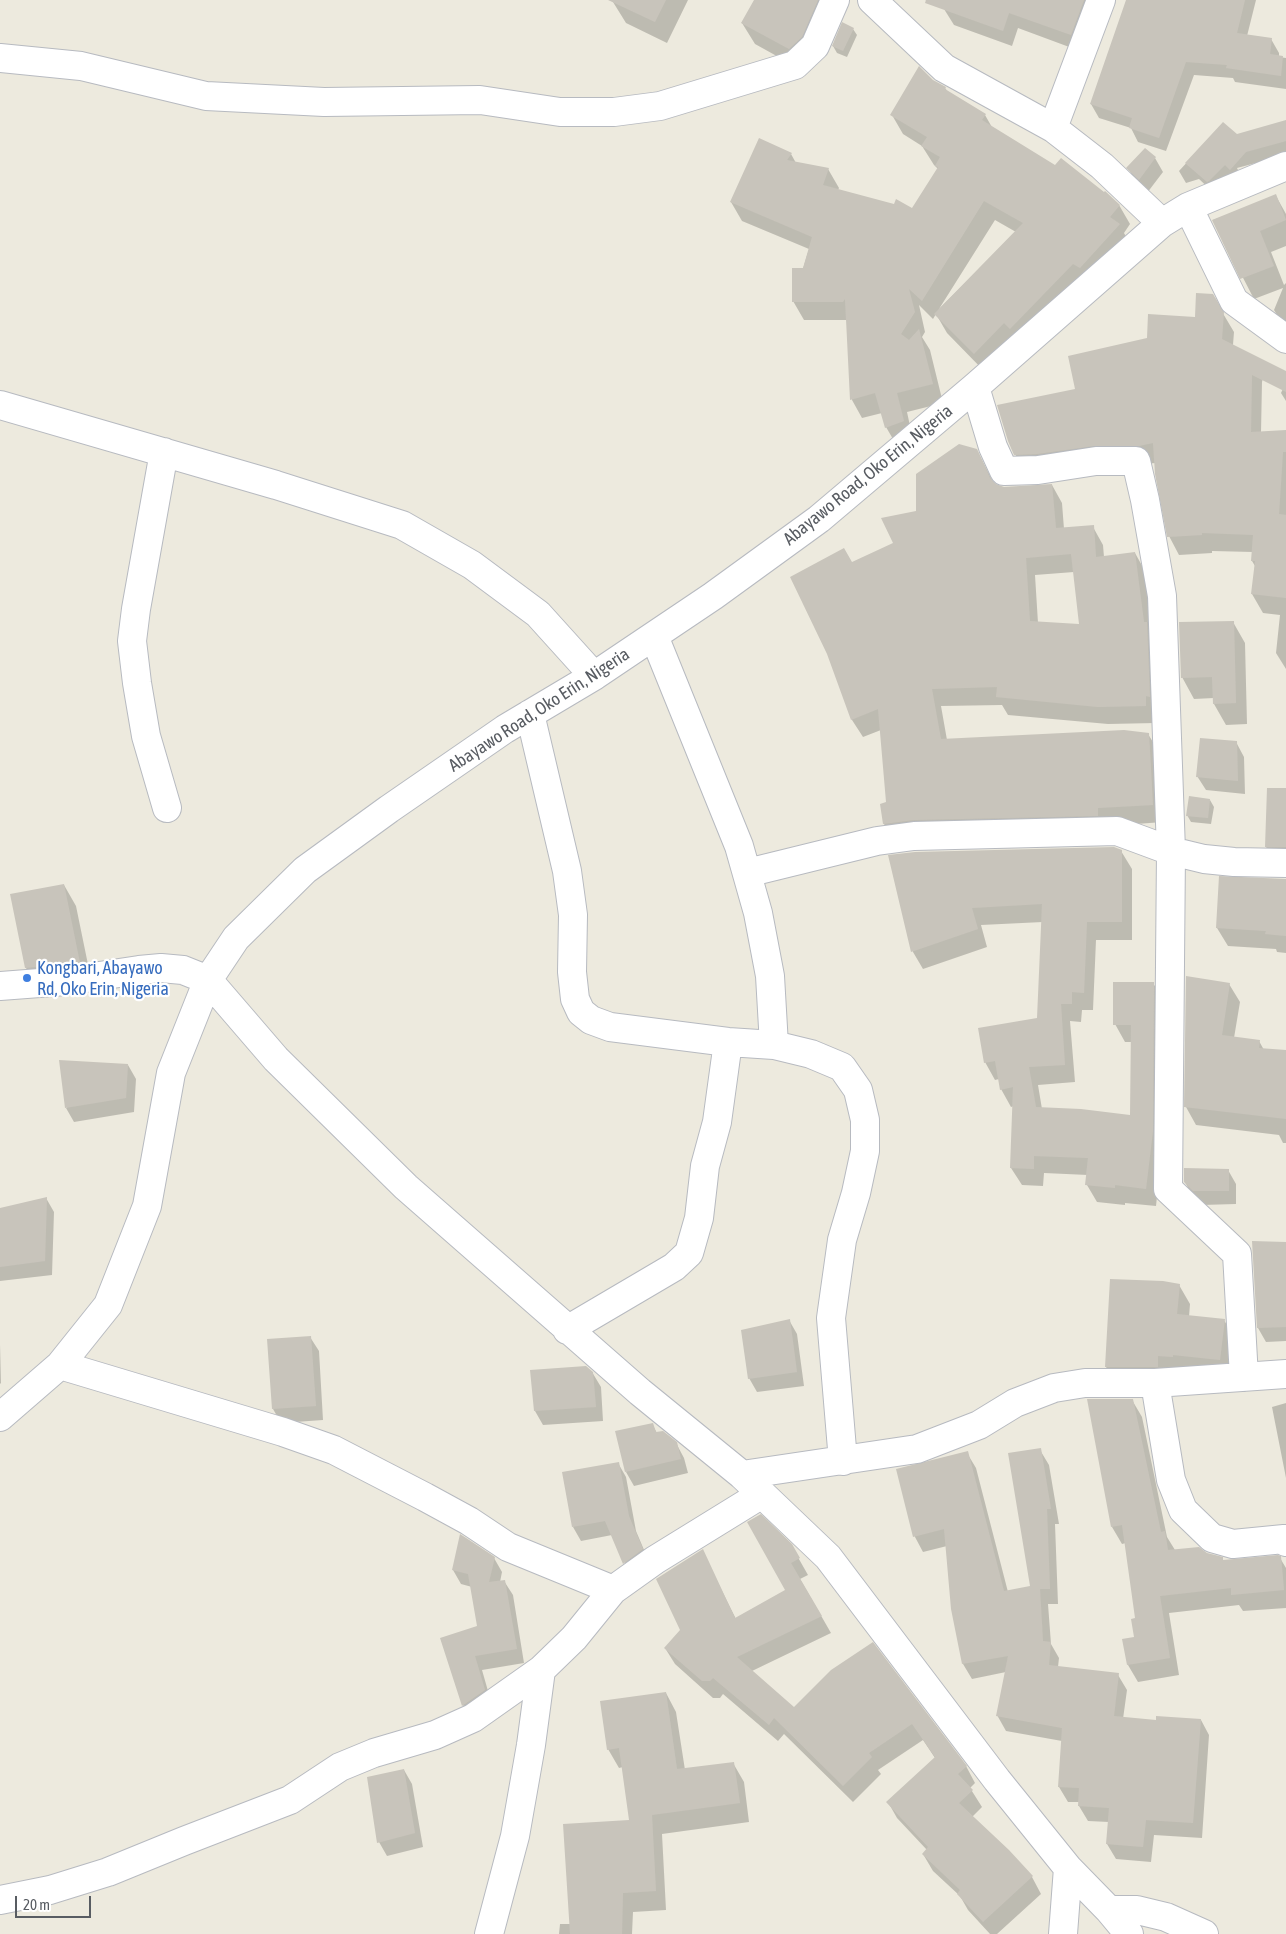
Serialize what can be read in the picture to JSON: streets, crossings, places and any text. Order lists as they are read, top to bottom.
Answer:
{
  "streets": {
    "street": ["Abayawo Road, Oko Erin, Nigeria"]
  },
  "places": ["Kongbari, Abayawo Rd, Oko Erin, Nigeria"],
  "scale_bar": "20 m"
}
